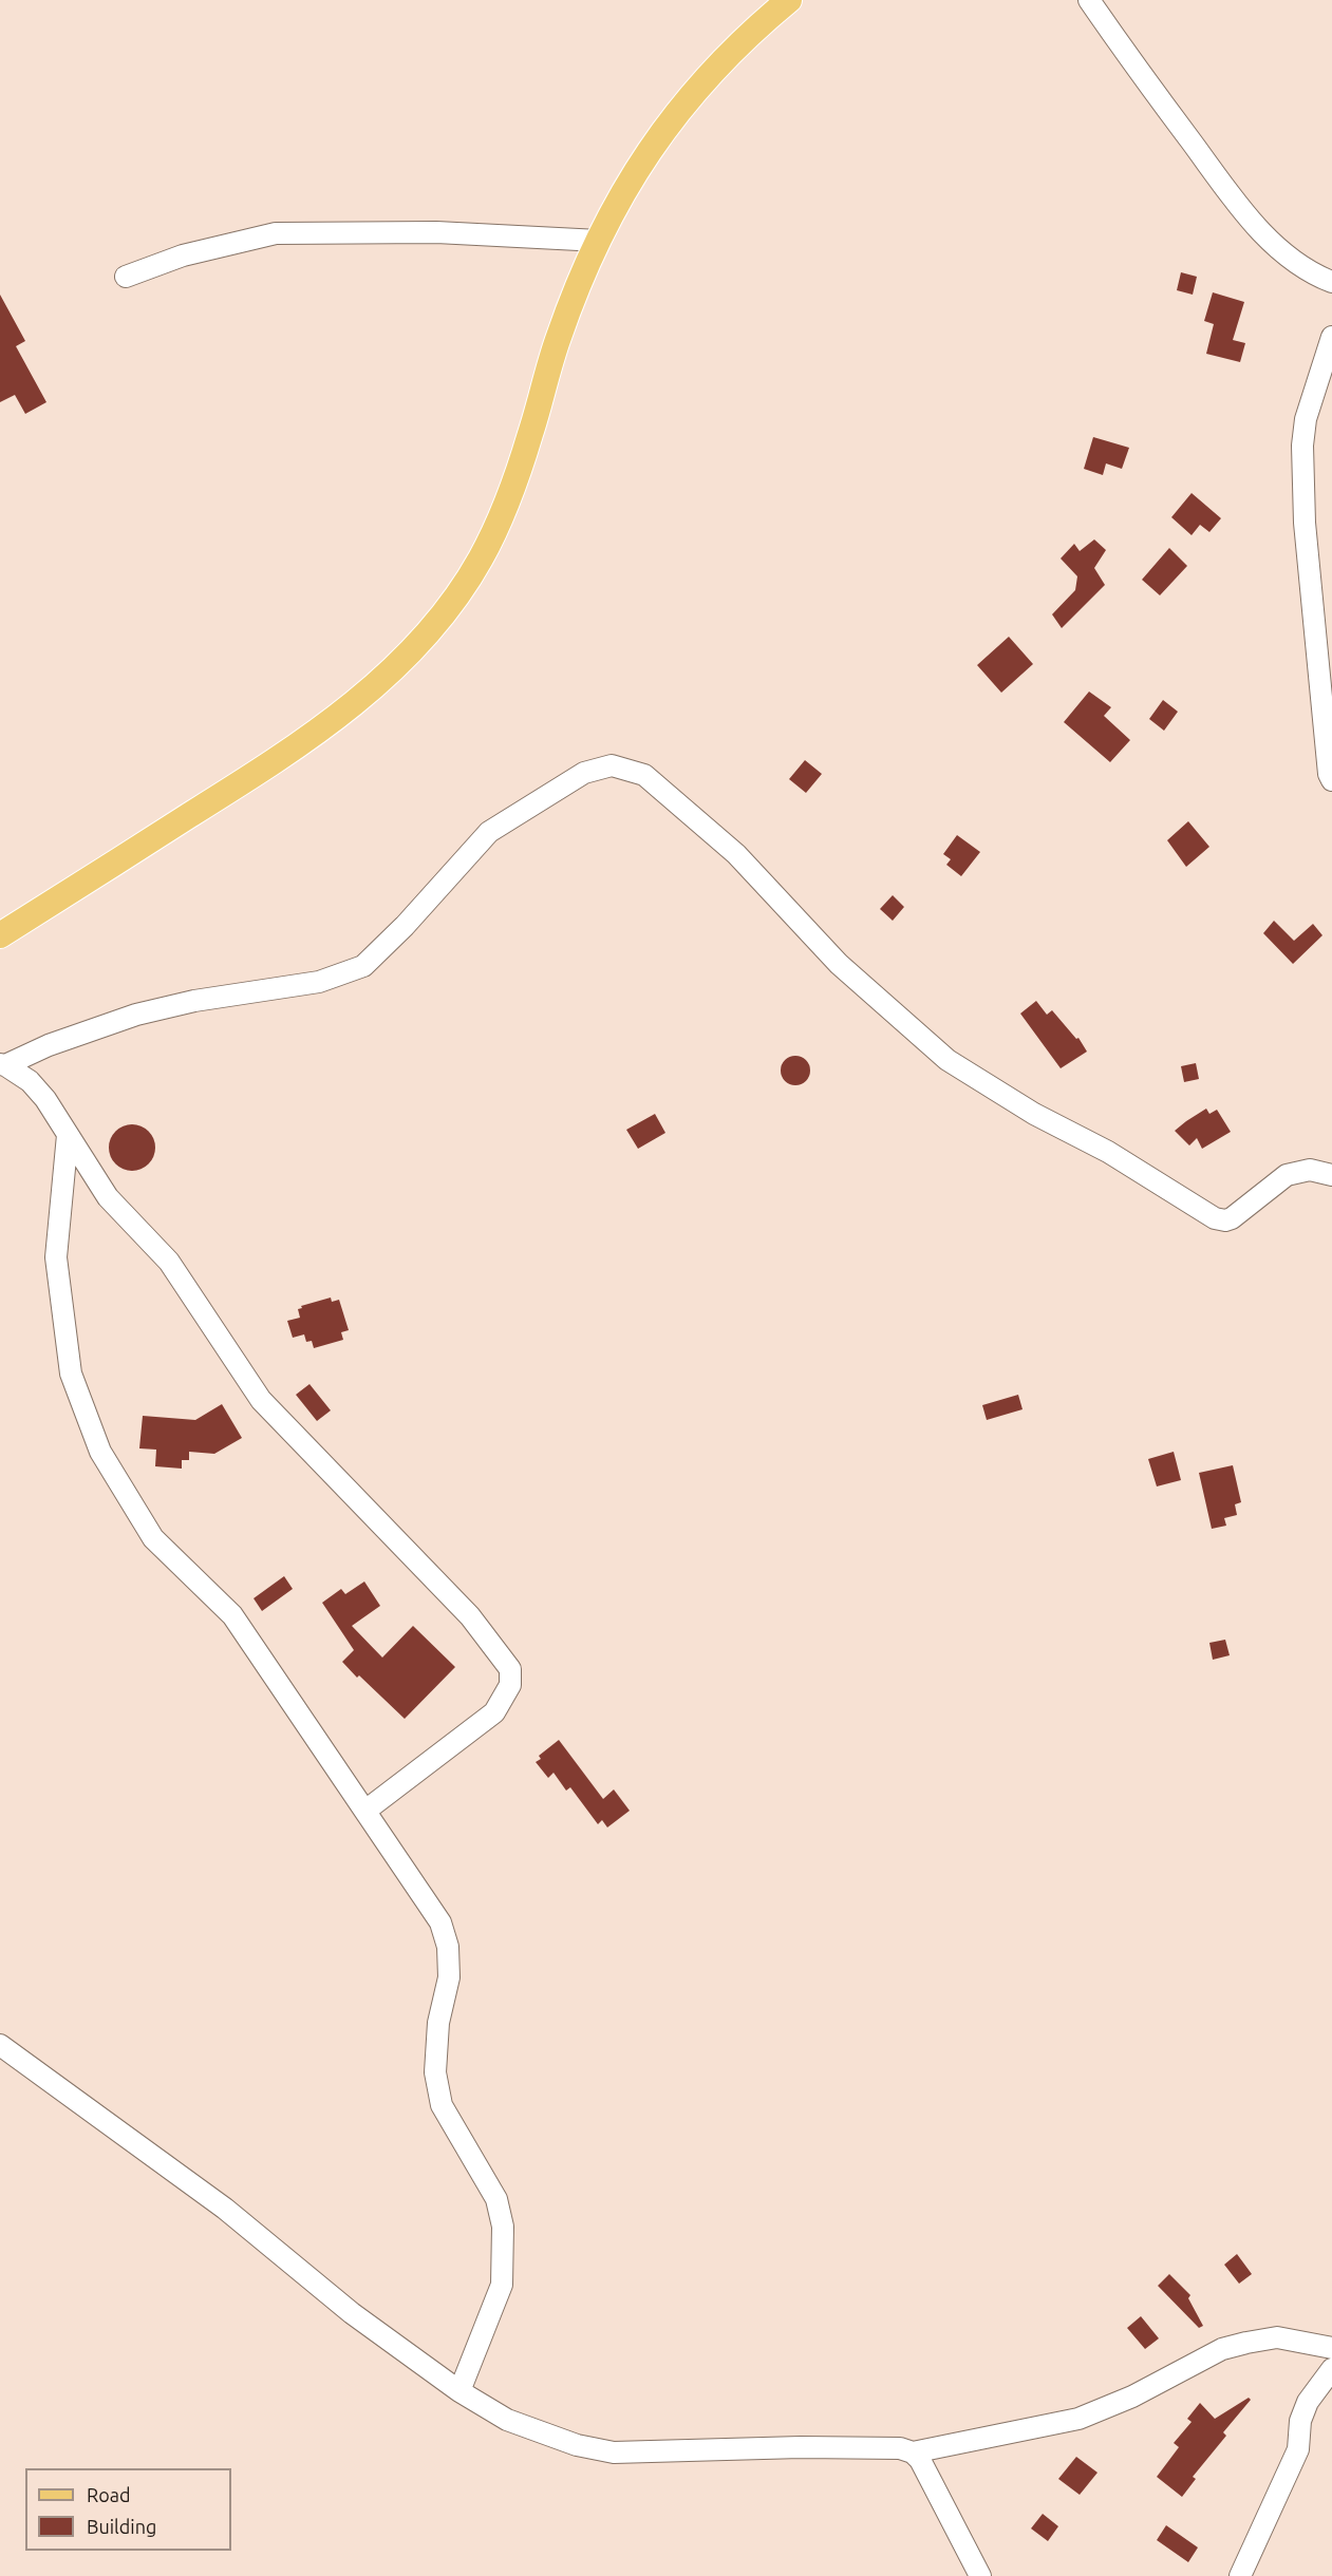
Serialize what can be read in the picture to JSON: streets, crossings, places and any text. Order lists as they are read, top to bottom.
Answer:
{
  "legend": ["Road", "Building"]
}
